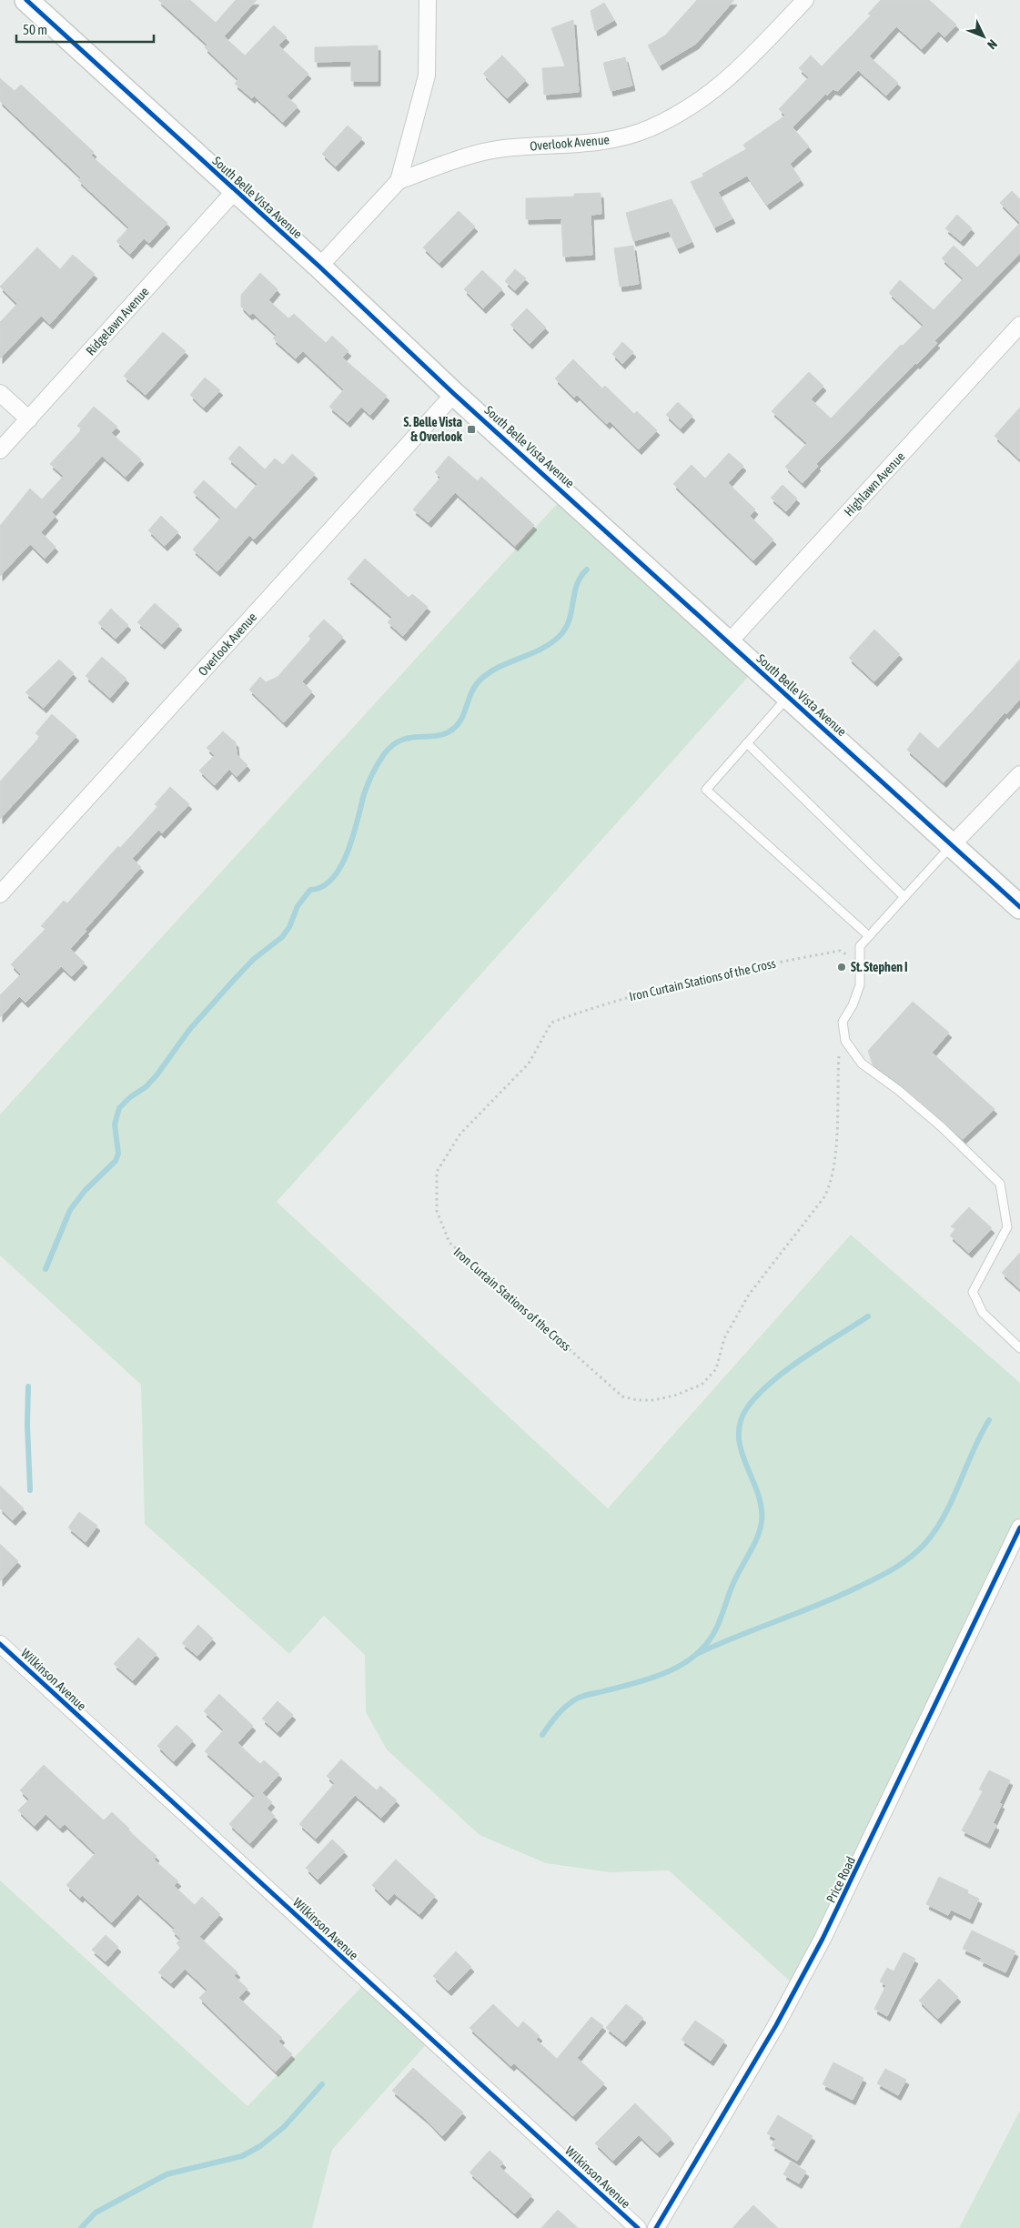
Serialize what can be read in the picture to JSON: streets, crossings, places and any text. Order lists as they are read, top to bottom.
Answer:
{
  "streets": {
    "street": [
      "Overlook Avenue",
      "South Belle Vista Avenue",
      "Ridgelawn Avenue",
      "Highlawn Avenue",
      "Wilkinson Avenue",
      "Price Road"
    ],
    "path": ["Iron Curtain Stations of the Cross"]
  },
  "crossings": [
    ["Overlook Avenue", "South Belle Vista Avenue"],
    ["South Belle Vista Avenue", "Ridgelawn Avenue"],
    ["South Belle Vista Avenue", "Highlawn Avenue"]
  ],
  "places": {
    "transit": ["S. Belle Vista & Overlook"],
    "other": ["St. Stephen I"]
  },
  "scale_bar": "50 m",
  "north": "bottom right"
}
